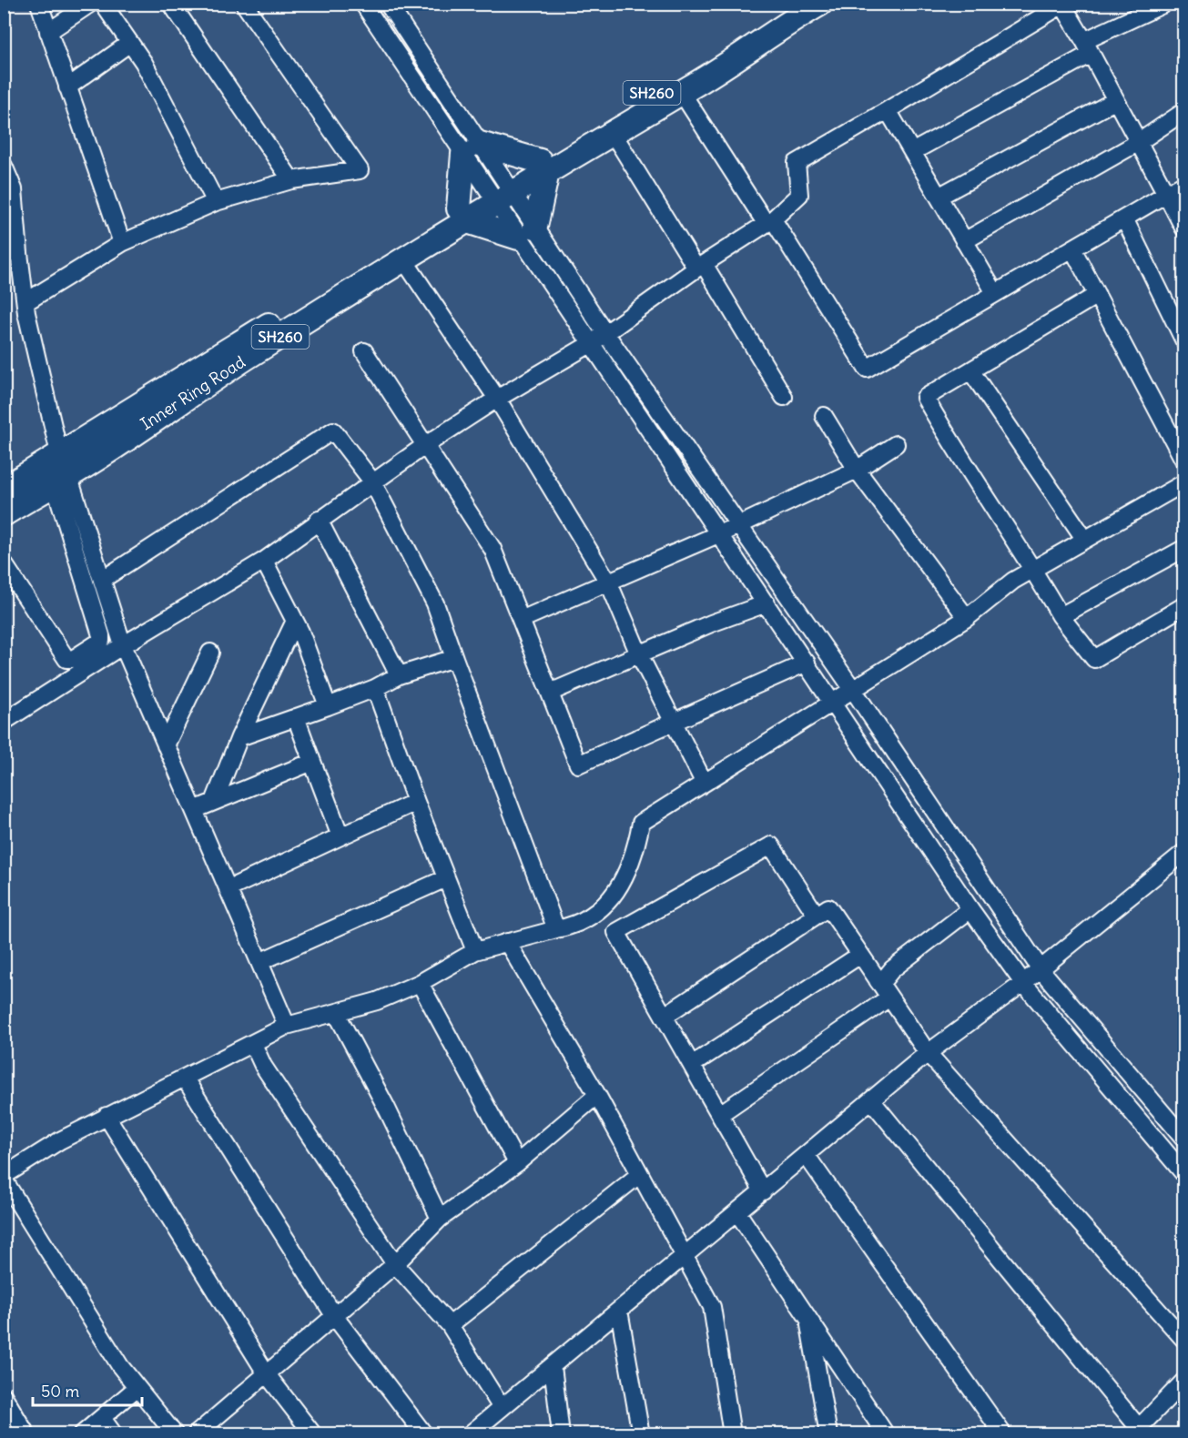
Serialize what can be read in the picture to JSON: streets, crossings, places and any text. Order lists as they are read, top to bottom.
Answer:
{
  "streets": {
    "highway": ["SH260", "Inner Ring Road"]
  },
  "scale_bar": "50 m"
}
